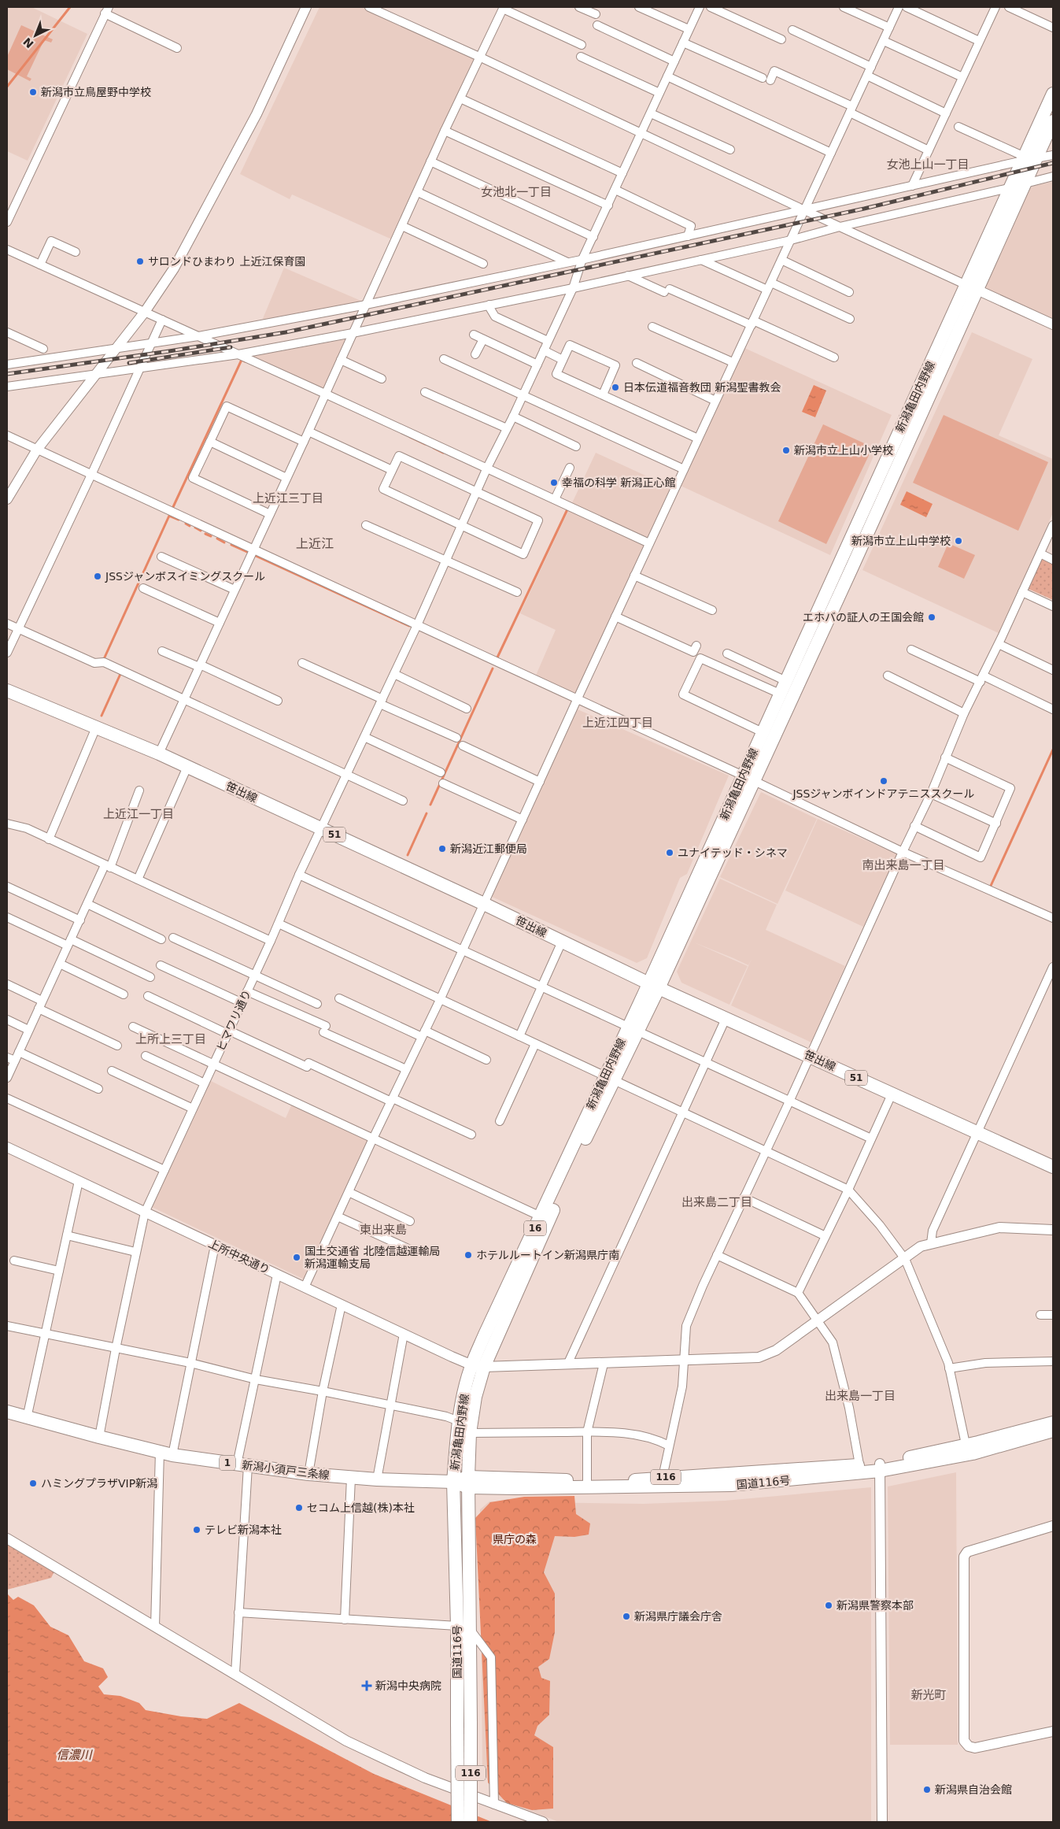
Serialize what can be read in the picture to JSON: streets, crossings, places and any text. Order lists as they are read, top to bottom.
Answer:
{
  "streets": {
    "main road": [
      "新潟亀田内野線",
      "笹出線",
      "51",
      "16",
      "1",
      "新潟小須戸三条線",
      "116",
      "国道116号"
    ],
    "street": ["ヒマワリ通り", "上所中央通り"]
  },
  "crossings": [
    ["新潟亀田内野線", "笹出線"],
    ["新潟亀田内野線", "上所中央通り"],
    ["新潟亀田内野線", "新潟小須戸三条線"],
    ["新潟亀田内野線", "国道116号"],
    ["笹出線", "ヒマワリ通り"],
    ["ヒマワリ通り", "上所中央通り"],
    ["ヒマワリ通り", "新潟小須戸三条線"],
    ["新潟小須戸三条線", "国道116号"]
  ],
  "districts": [
    "女池上山一丁目",
    "女池北一丁目",
    "上近江三丁目",
    "上近江",
    "上近江四丁目",
    "上近江一丁目",
    "南出来島一丁目",
    "上所上三丁目",
    "出来島二丁目",
    "東出来島",
    "出来島一丁目",
    "新光町"
  ],
  "water": ["信濃川"],
  "parks": ["県庁の森"],
  "places": {
    "other": [
      "新潟市立鳥屋野中学校",
      "サロンドひまわり 上近江保育園",
      "日本伝道福音教団 新潟聖書教会",
      "新潟市立上山小学校",
      "幸福の科学 新潟正心館",
      "新潟市立上山中学校",
      "JSSジャンボスイミングスクール",
      "エホバの証人の王国会館",
      "JSSジャンボインドアテニススクール",
      "新潟近江郵便局",
      "ユナイテッド・シネマ",
      "ホテルルートイン新潟県庁南",
      "国土交通省 北陸信越運輸局 新潟運輸支局",
      "ハミングプラザVIP新潟",
      "セコム上信越(株)本社",
      "テレビ新潟本社",
      "新潟県警察本部",
      "新潟県庁議会庁舎",
      "新潟県自治会館"
    ],
    "health": ["新潟中央病院"]
  },
  "north": "bottom left"
}
